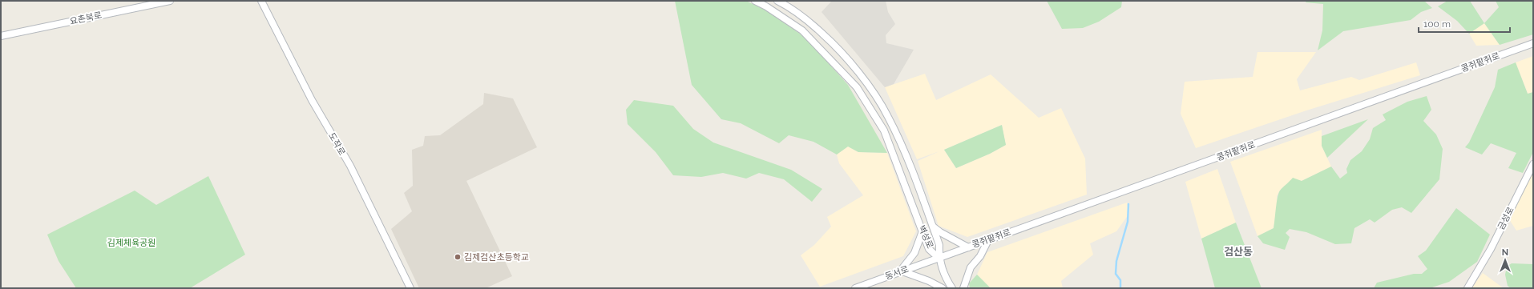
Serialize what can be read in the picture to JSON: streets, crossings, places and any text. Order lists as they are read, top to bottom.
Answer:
{
  "streets": {
    "main road": [
      "요촌북로",
      "콩쥐팥쥐로",
      "도작로",
      "금성로",
      "벽성로",
      "동서로"
    ]
  },
  "crossings": [
    ["콩쥐팥쥐로", "벽성로"],
    ["콩쥐팥쥐로", "동서로"],
    ["벽성로", "동서로"]
  ],
  "districts": ["검산동"],
  "parks": ["김제체육공원"],
  "places": ["김제검산초등학교"],
  "scale_bar": "100 m",
  "north": "top"
}
